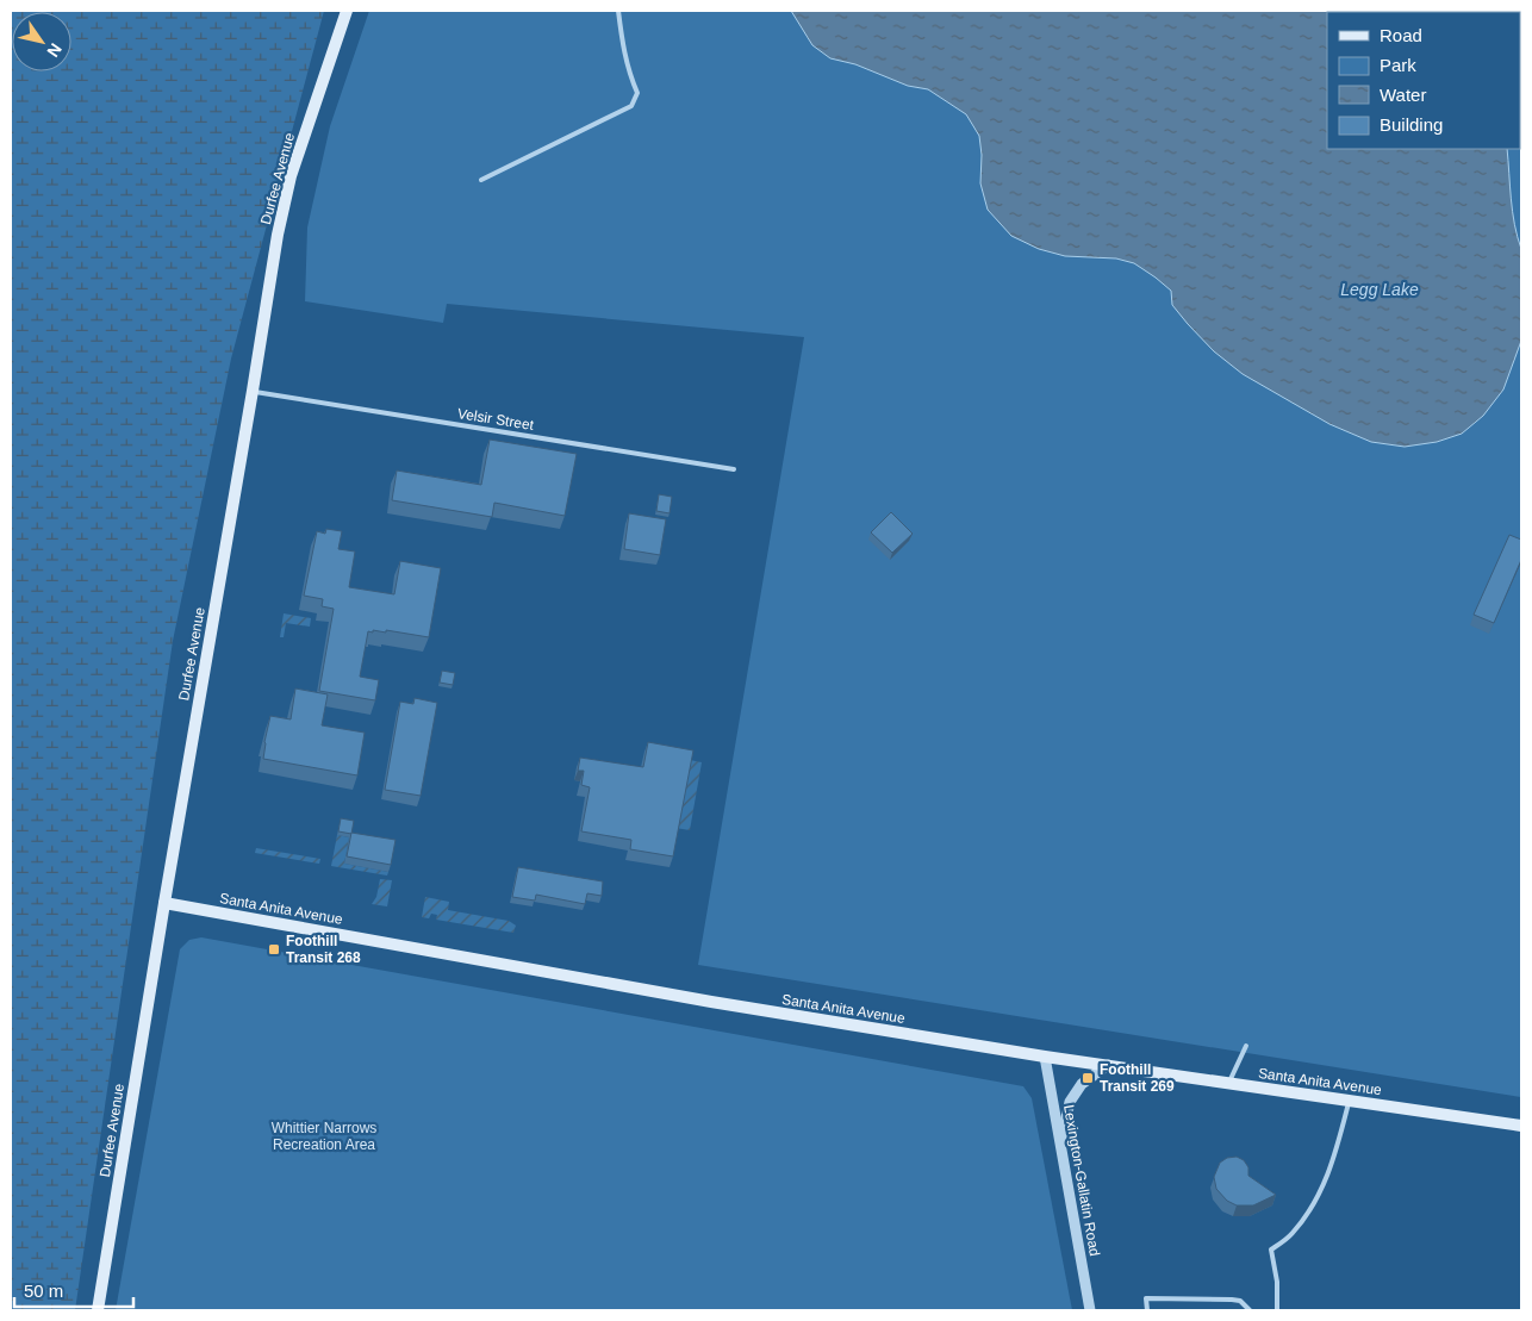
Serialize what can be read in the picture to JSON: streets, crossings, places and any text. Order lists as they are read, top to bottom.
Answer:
{
  "streets": {
    "main road": ["Durfee Avenue", "Santa Anita Avenue"],
    "street": ["Lexington-Gallatin Road"],
    "lane": ["Velsir Street"]
  },
  "crossings": [
    ["Durfee Avenue", "Velsir Street"],
    ["Durfee Avenue", "Santa Anita Avenue"],
    ["Santa Anita Avenue", "Lexington-Gallatin Road"]
  ],
  "water": ["Legg Lake"],
  "parks": ["Whittier Narrows Recreation Area"],
  "places": {
    "transit": ["Foothill Transit 268", "Foothill Transit 269"]
  },
  "legend": [
    "Road",
    "Park",
    "Water",
    "Building"
  ],
  "scale_bar": "50 m",
  "north": "bottom right"
}
